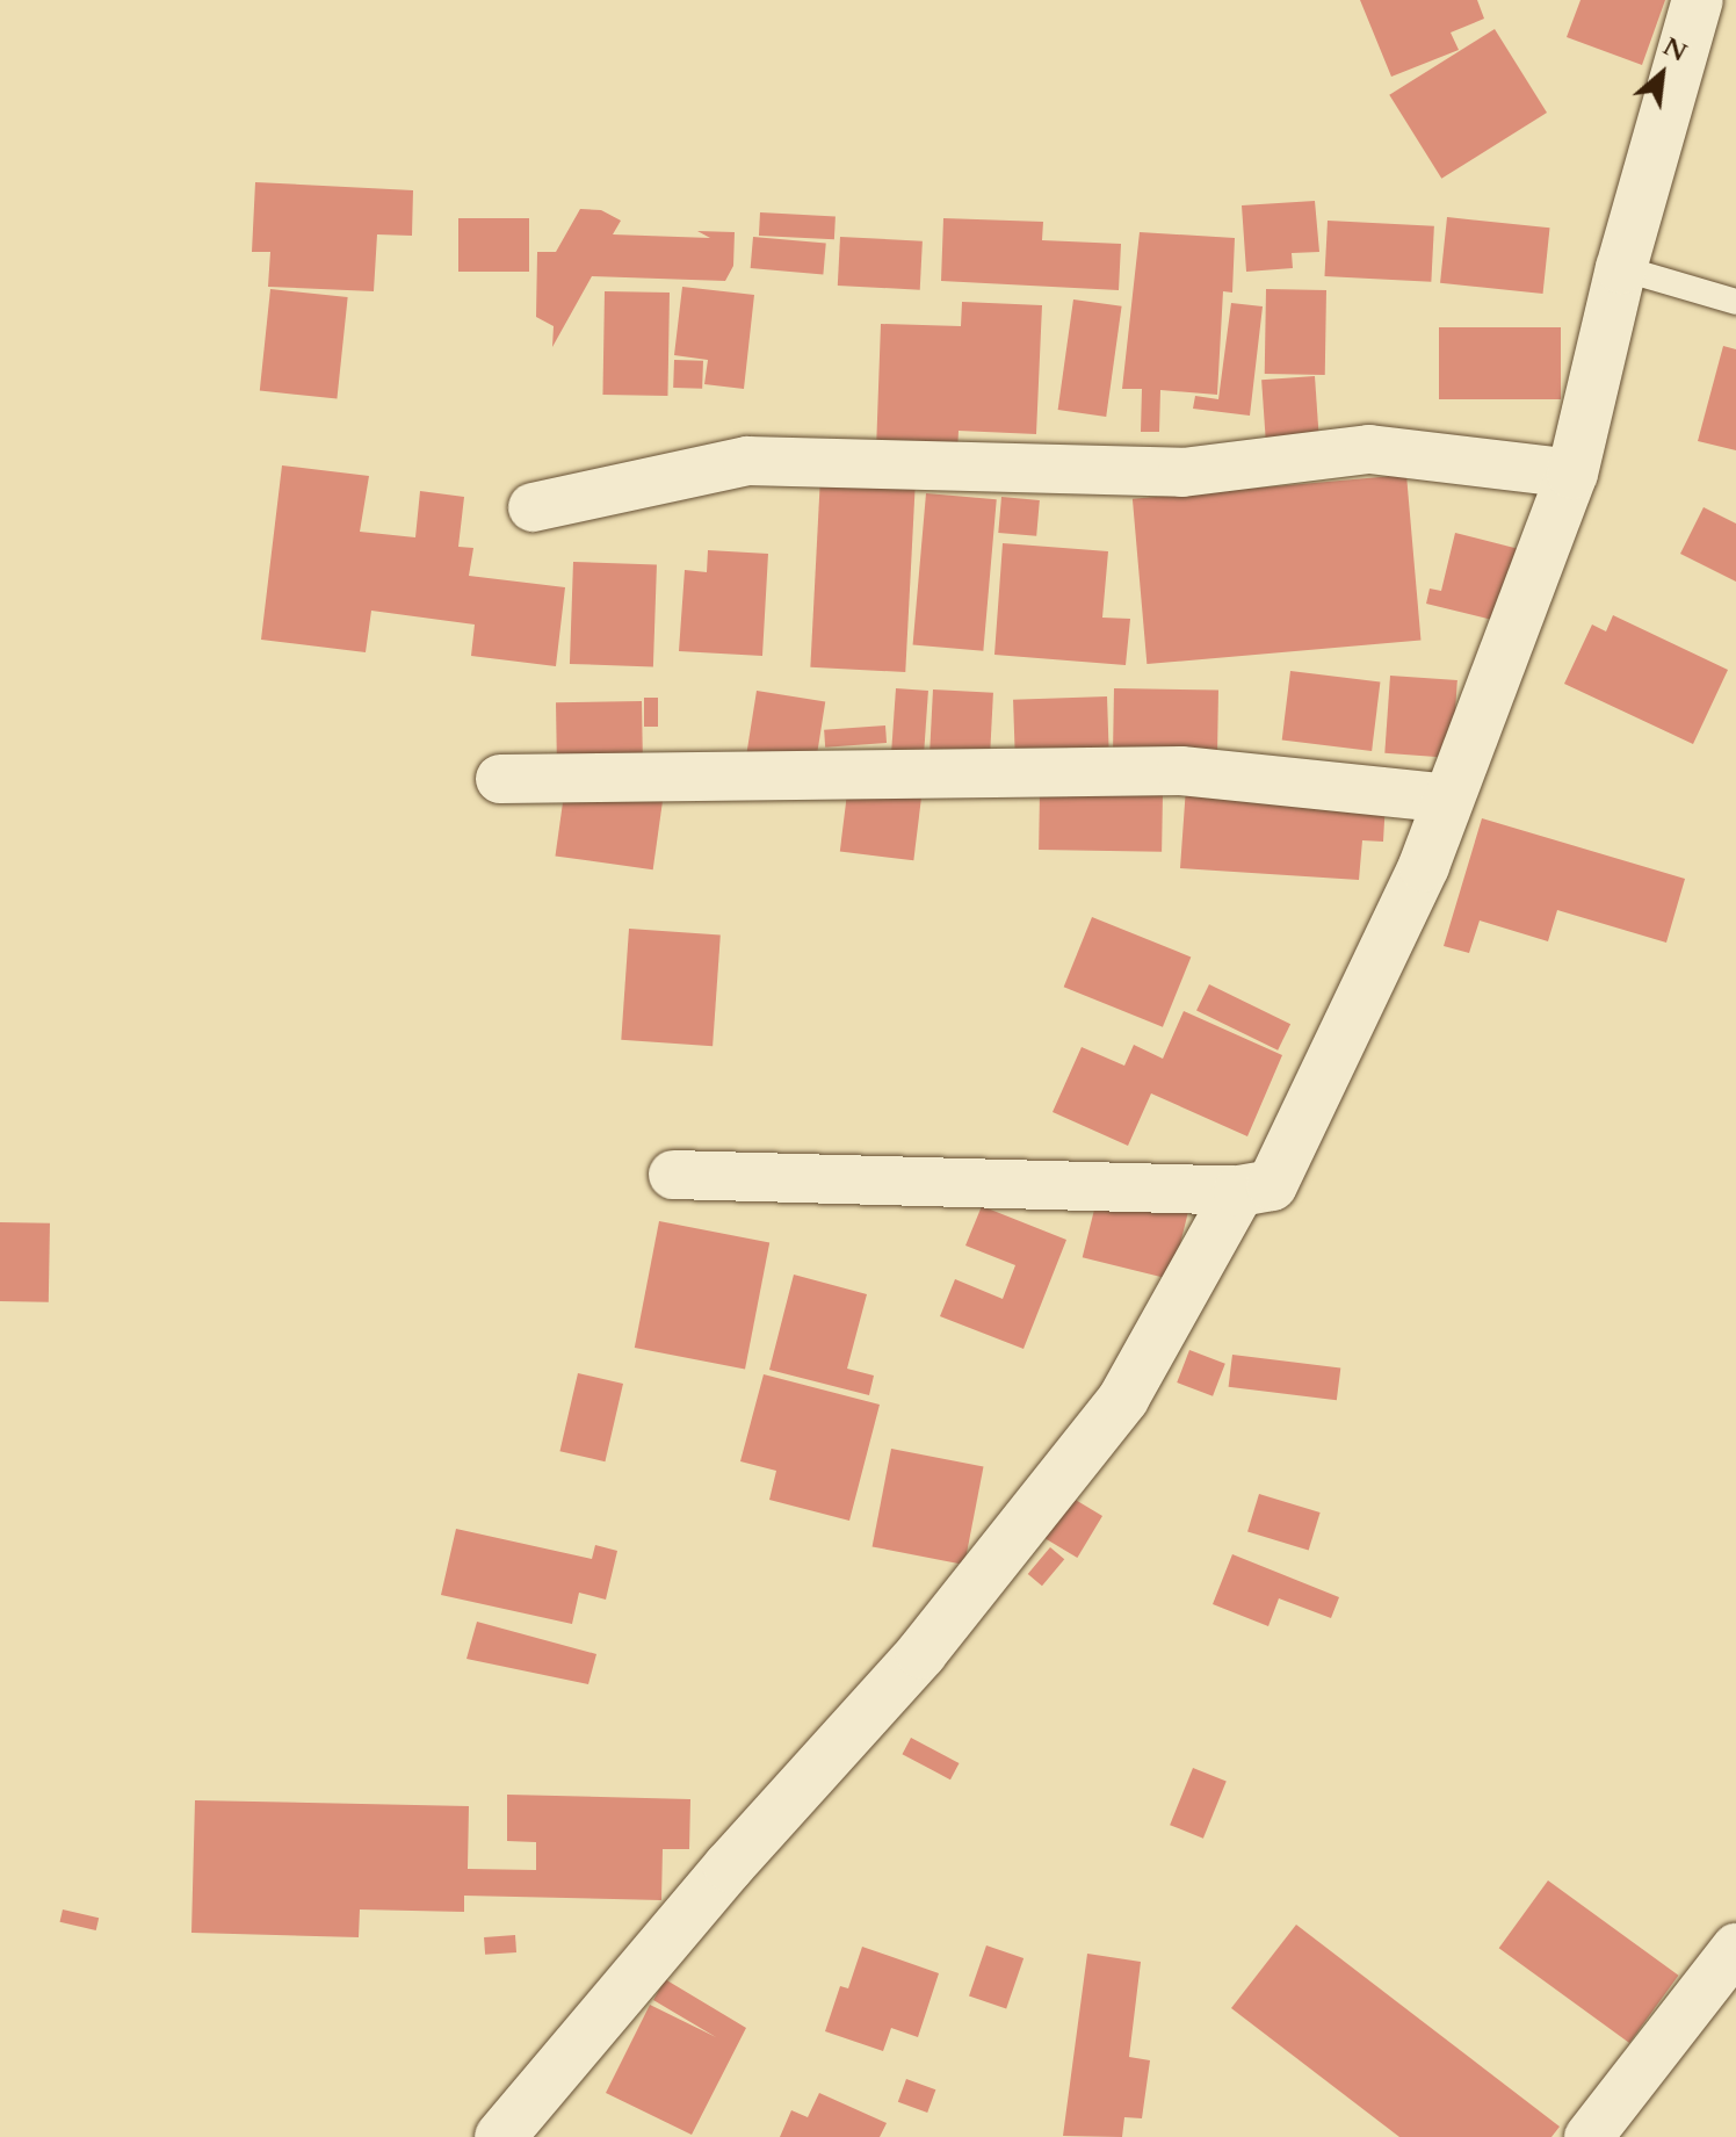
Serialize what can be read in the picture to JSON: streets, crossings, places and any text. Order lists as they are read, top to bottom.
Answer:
{
  "north": "top right"
}
